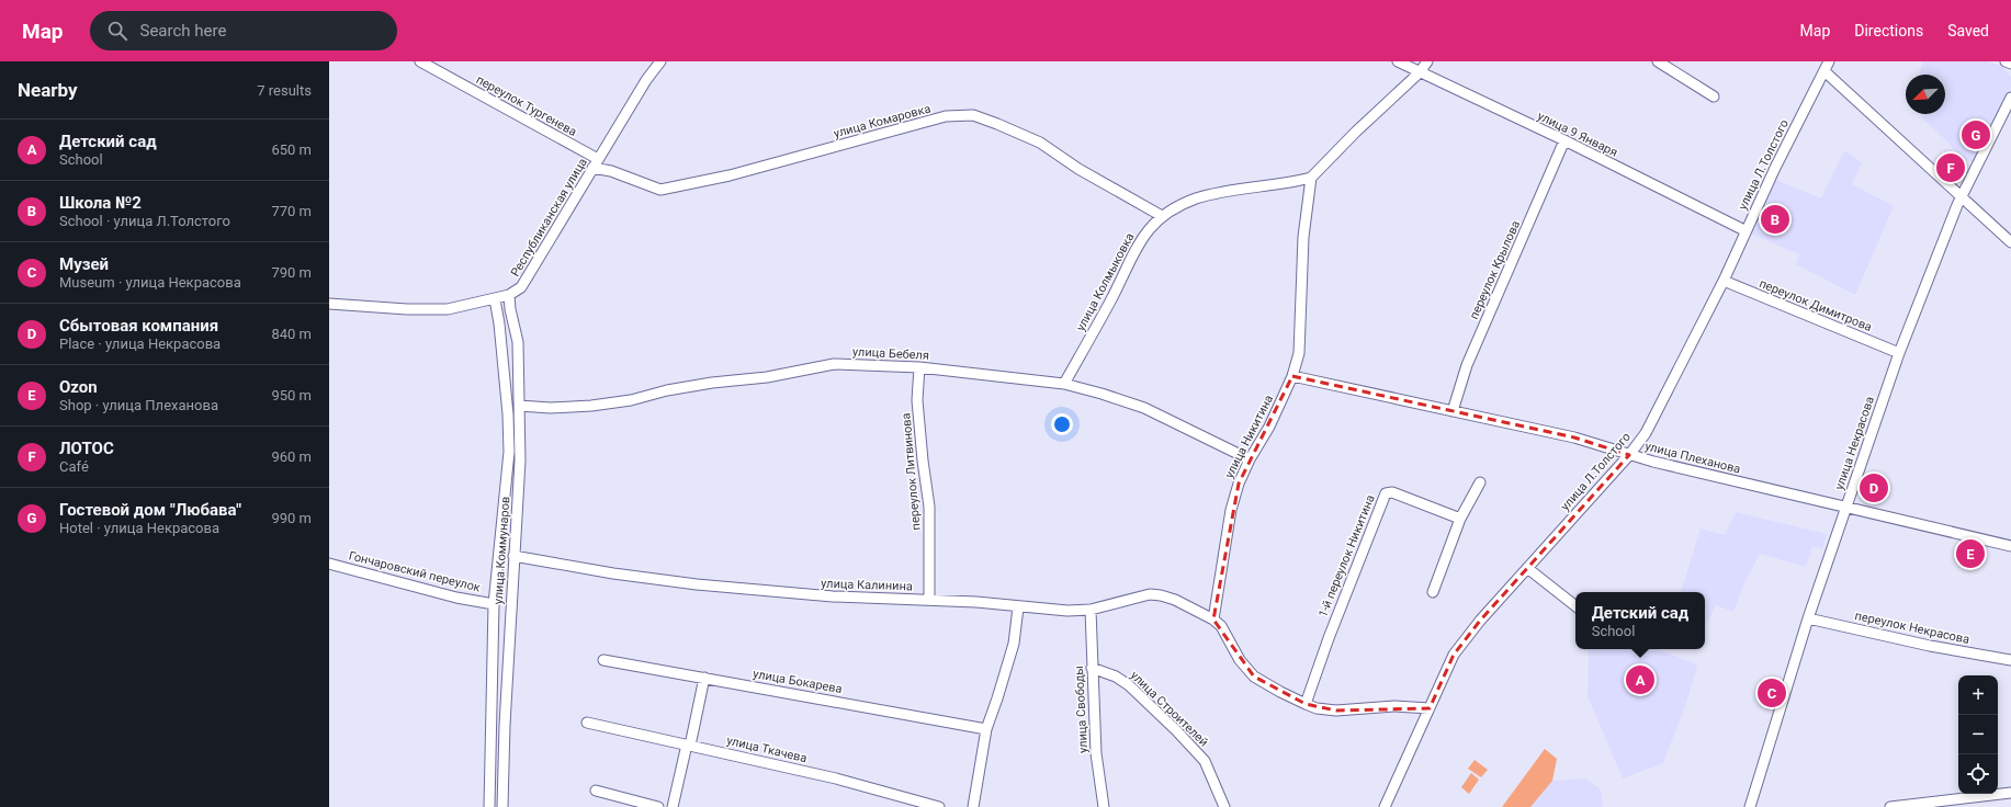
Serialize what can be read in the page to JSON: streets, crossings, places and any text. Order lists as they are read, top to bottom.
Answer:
{
  "streets": {
    "street": [
      "переулок Тургенева",
      "улица Комаровка",
      "улица 9 Января",
      "улица Л.Толстого",
      "Республиканская улица",
      "переулок Крылова",
      "улица Колмыковка",
      "переулок Димитрова",
      "улица Бебеля",
      "улица Никитина",
      "улица Некрасова",
      "улица Плеханова",
      "переулок Литвинова",
      "улица Коммунаров",
      "1-й переулок Никитина",
      "Гончаровский переулок",
      "улица Калинина",
      "переулок Некрасова",
      "улица Бокарева",
      "улица Строителей",
      "улица Свободы",
      "улица Ткачева"
    ]
  },
  "crossings": [
    ["переулок Тургенева", "Республиканская улица"],
    ["улица Комаровка", "Республиканская улица"],
    ["улица Комаровка", "улица Колмыковка"],
    ["улица 9 Января", "улица Л.Толстого"],
    ["улица 9 Января", "переулок Крылова"],
    ["улица Л.Толстого", "переулок Димитрова"],
    ["улица Л.Толстого", "улица Плеханова"],
    ["Республиканская улица", "улица Коммунаров"],
    ["переулок Крылова", "улица Плеханова"],
    ["улица Колмыковка", "улица Бебеля"],
    ["улица Колмыковка", "улица Никитина"],
    ["переулок Димитрова", "улица Некрасова"],
    ["улица Бебеля", "улица Никитина"],
    ["улица Бебеля", "переулок Литвинова"],
    ["улица Бебеля", "улица Коммунаров"],
    ["улица Никитина", "улица Плеханова"],
    ["улица Никитина", "улица Калинина"],
    ["улица Некрасова", "улица Плеханова"],
    ["улица Некрасова", "переулок Некрасова"],
    ["переулок Литвинова", "улица Калинина"],
    ["улица Коммунаров", "Гончаровский переулок"],
    ["улица Коммунаров", "улица Калинина"],
    ["улица Калинина", "улица Свободы"],
    ["улица Строителей", "улица Свободы"]
  ],
  "north": "bottom left",
  "page": {
    "header": "Map",
    "search": "Search here",
    "nav": ["Map", "Directions", "Saved"],
    "heading": ["Nearby", "7 results"],
    "list": [
      {
        "mark": "A",
        "name": "Детский сад",
        "note": "School",
        "value": "650 m"
      },
      {
        "mark": "B",
        "name": "Школа №2",
        "note": "School · улица Л.Толстого",
        "value": "770 m"
      },
      {
        "mark": "C",
        "name": "Музей",
        "note": "Museum · улица Некрасова",
        "value": "790 m"
      },
      {
        "mark": "D",
        "name": "Сбытовая компания",
        "note": "Place · улица Некрасова",
        "value": "840 m"
      },
      {
        "mark": "E",
        "name": "Ozon",
        "note": "Shop · улица Плеханова",
        "value": "950 m"
      },
      {
        "mark": "F",
        "name": "ЛОТОС",
        "note": "Café",
        "value": "960 m"
      },
      {
        "mark": "G",
        "name": "Гостевой дом \"Любава\"",
        "note": "Hotel · улица Некрасова",
        "value": "990 m"
      }
    ],
    "pins": [
      "G",
      "F",
      "B",
      "D",
      "E",
      "A",
      "C"
    ],
    "popup": ["Детский сад", "School"],
    "map_buttons": ["+", "−"]
  }
}
